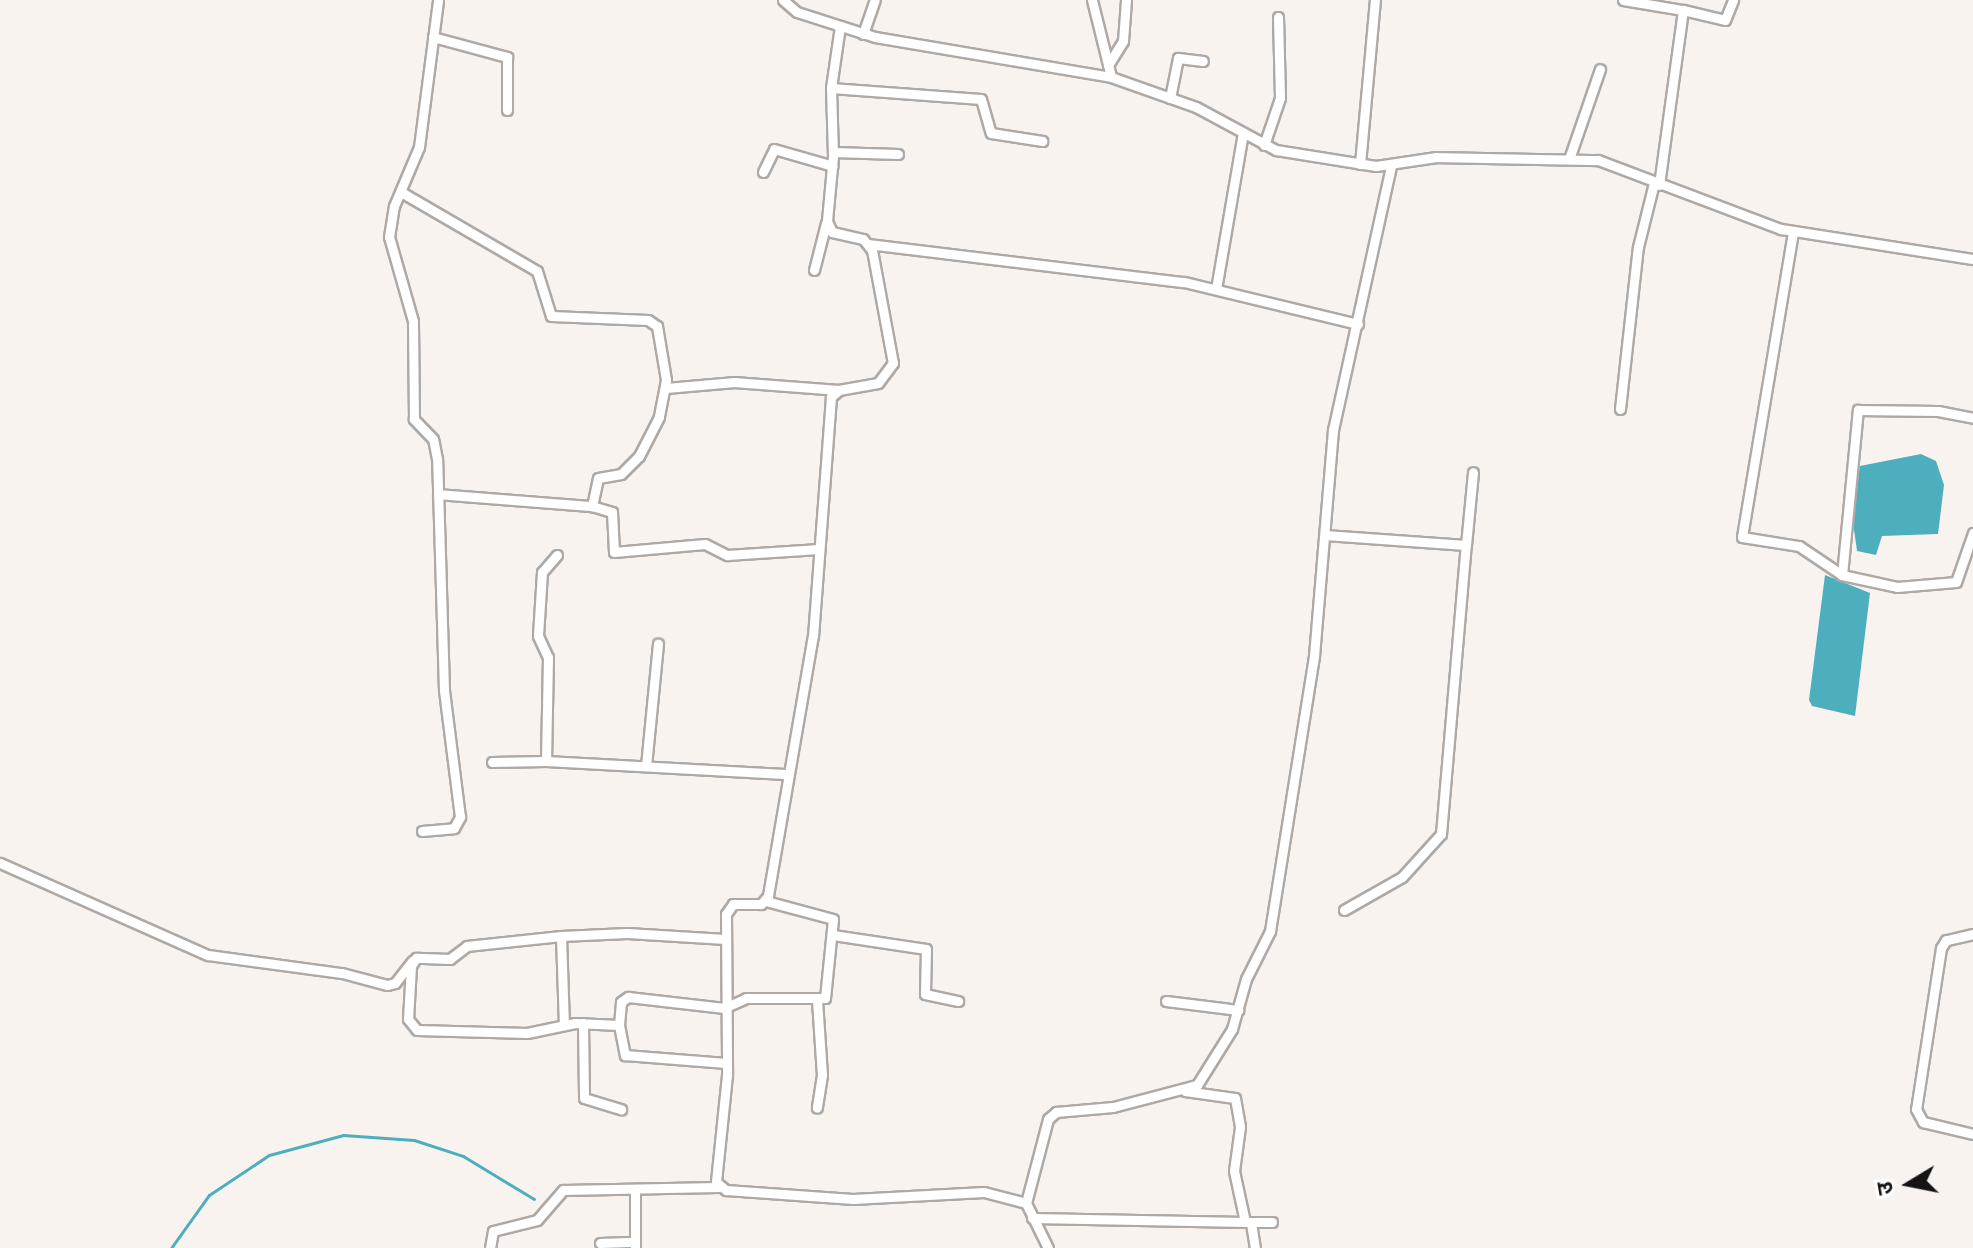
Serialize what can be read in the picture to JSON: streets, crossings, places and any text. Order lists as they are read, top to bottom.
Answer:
{
  "north": "left"
}
